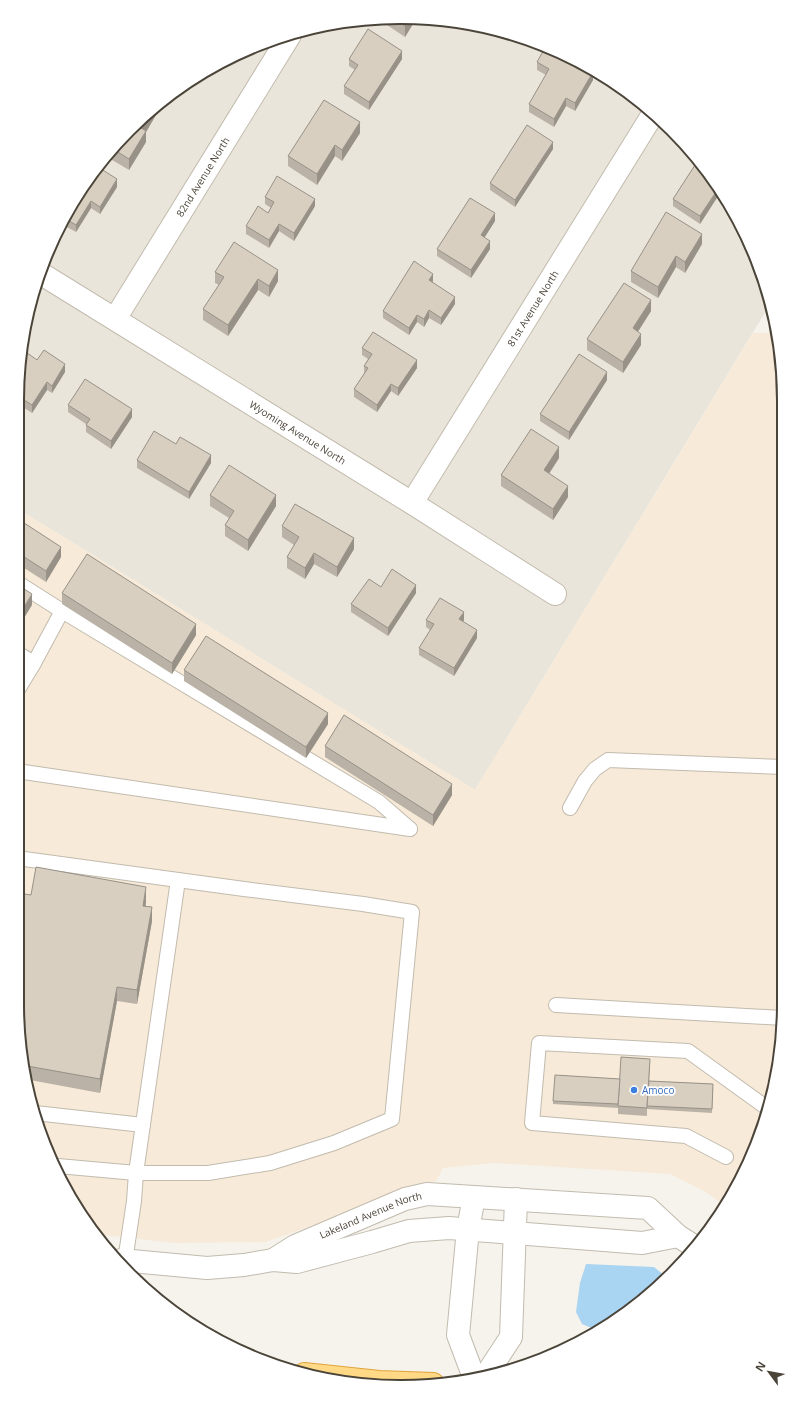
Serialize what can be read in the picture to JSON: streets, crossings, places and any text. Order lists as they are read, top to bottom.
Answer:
{
  "streets": {
    "street": [
      "82nd Avenue North",
      "81st Avenue North",
      "Wyoming Avenue North",
      "Lakeland Avenue North"
    ]
  },
  "crossings": [
    ["82nd Avenue North", "Wyoming Avenue North"],
    ["81st Avenue North", "Wyoming Avenue North"]
  ],
  "places": ["Amoco"],
  "north": "top left"
}
